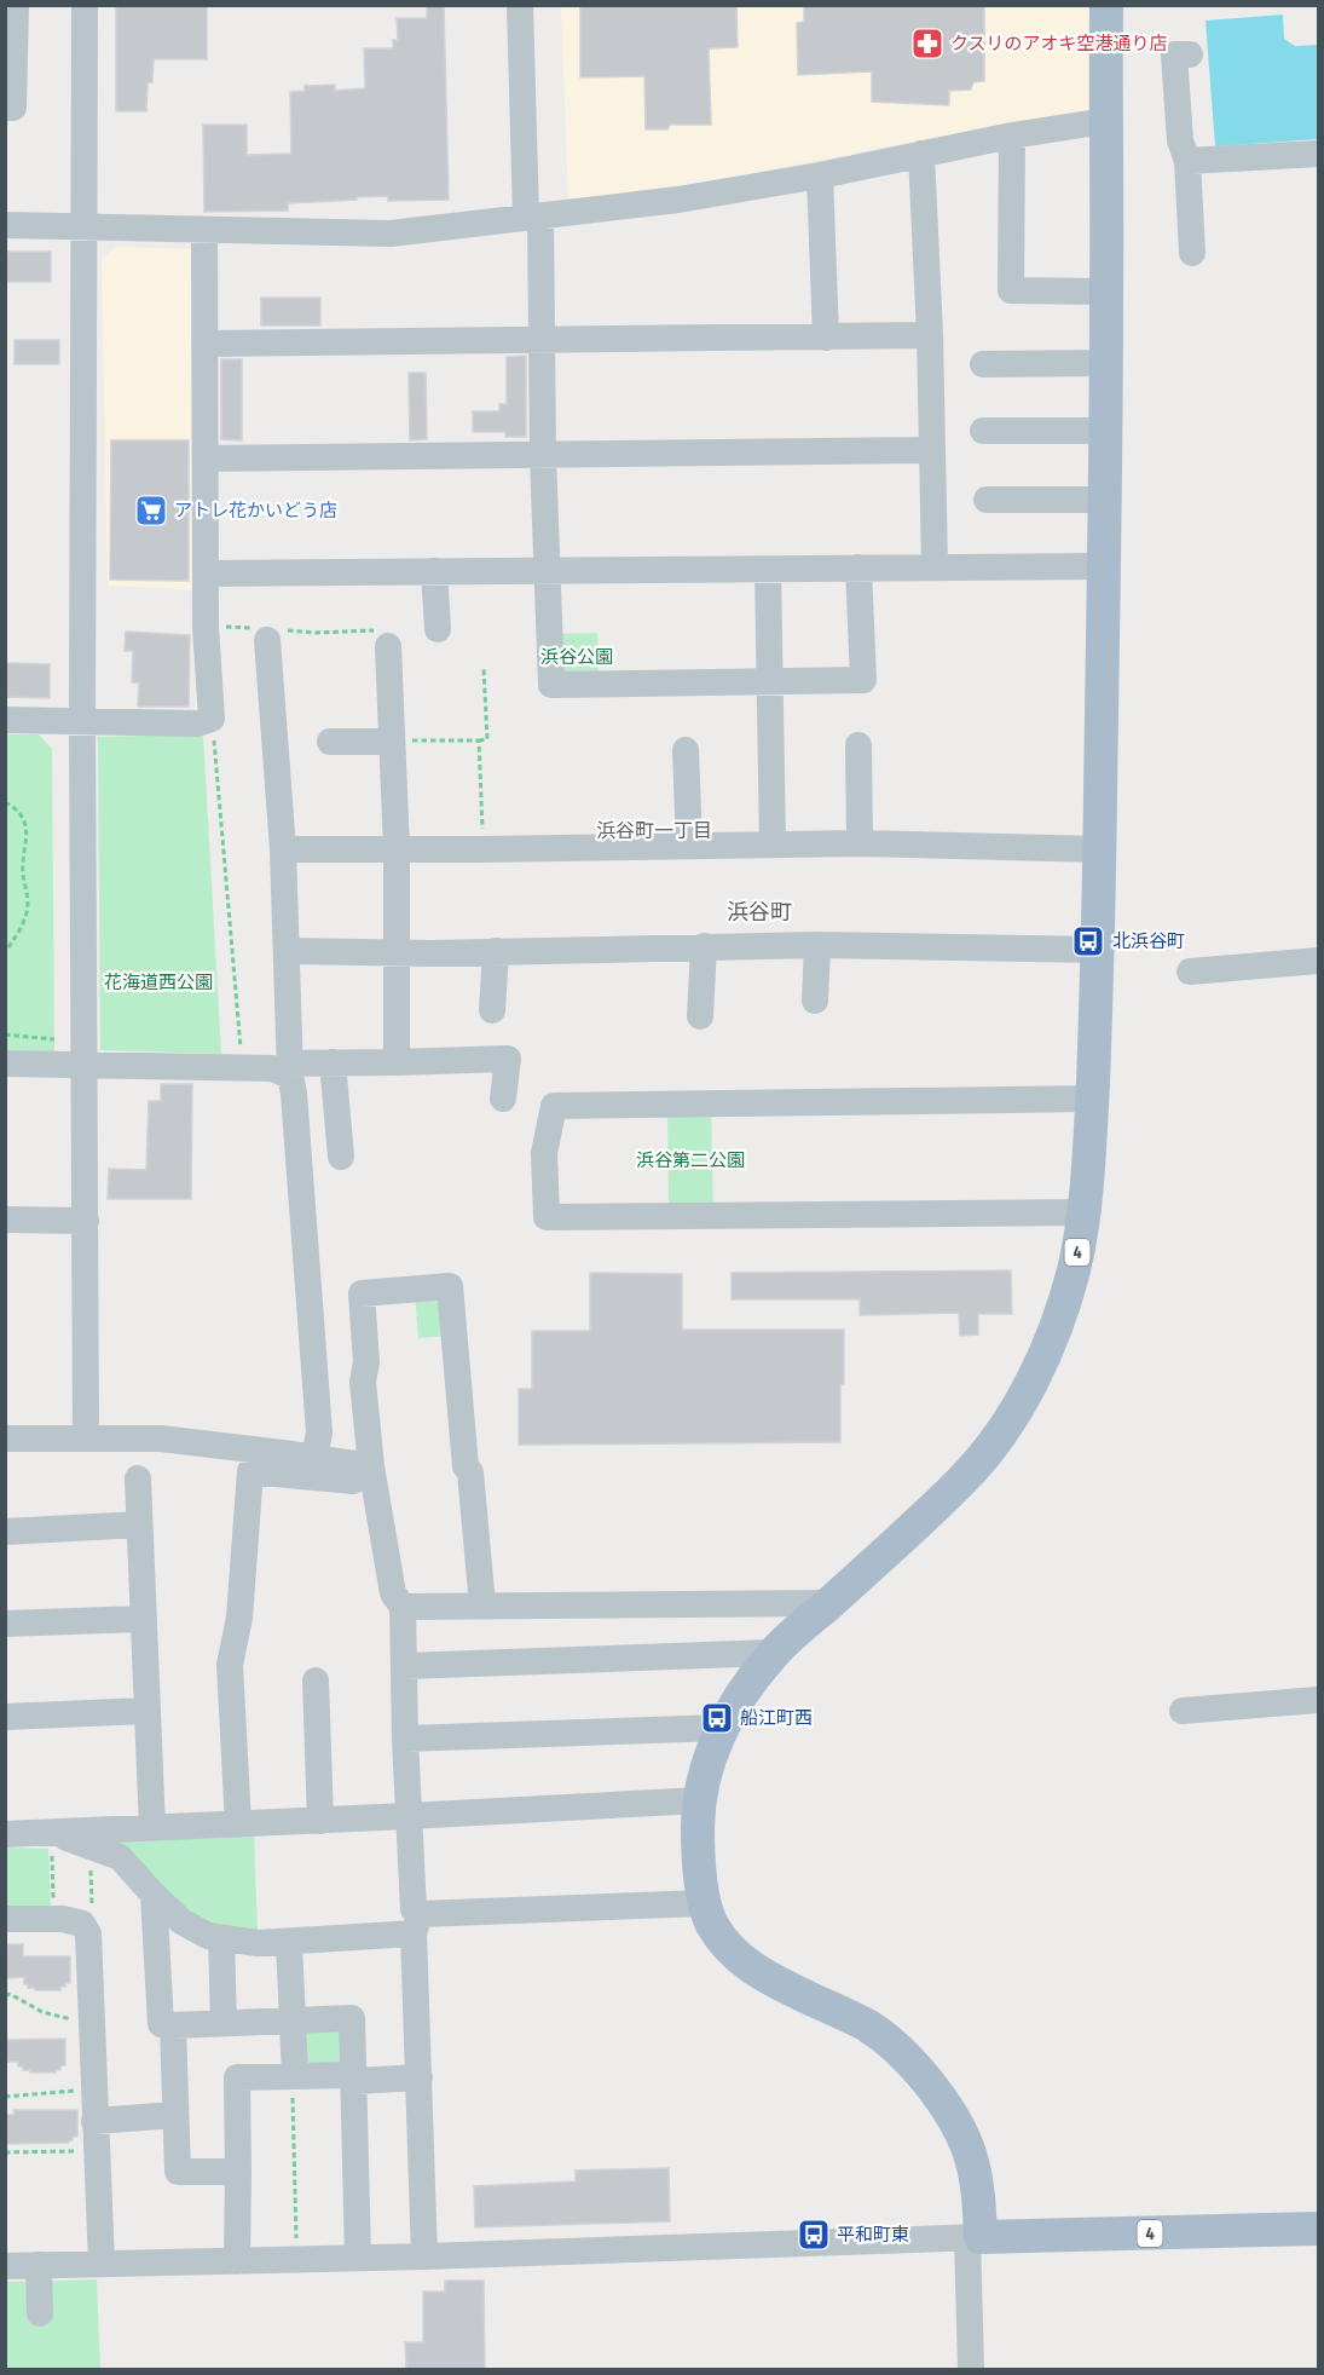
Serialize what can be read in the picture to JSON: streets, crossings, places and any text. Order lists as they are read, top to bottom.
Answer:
{
  "streets": {
    "main road": ["4"]
  },
  "districts": ["浜谷町一丁目", "浜谷町"],
  "parks": ["浜谷公園", "花海道西公園", "浜谷第二公園"],
  "places": {
    "pharmacy": ["クスリのアオキ空港通り店"],
    "supermarket": ["アトレ花かいどう店"],
    "bus stop": ["北浜谷町", "船江町西", "平和町東"]
  }
}
